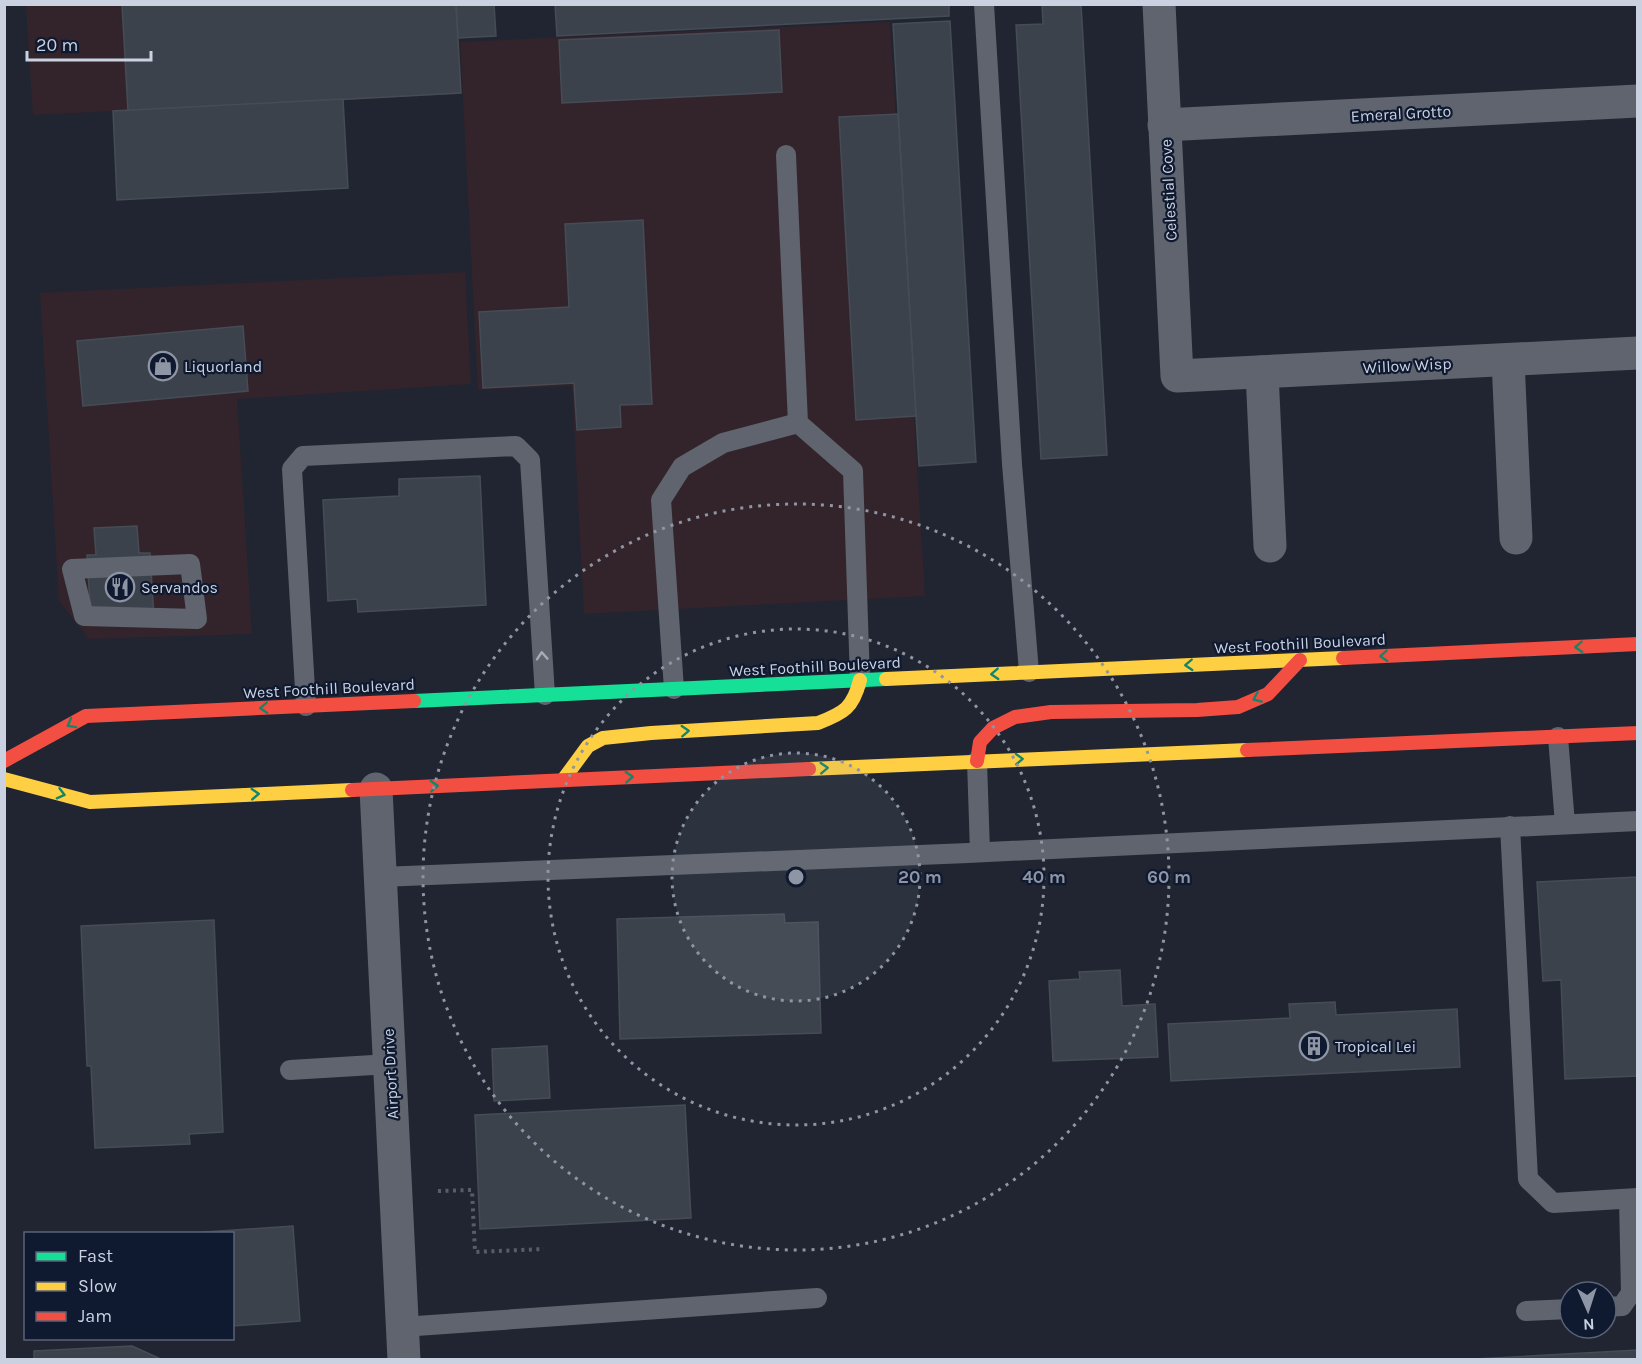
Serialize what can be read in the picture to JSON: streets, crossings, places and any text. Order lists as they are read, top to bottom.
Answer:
{
  "streets": {
    "main road": ["West Foothill Boulevard"],
    "street": [
      "Emeral Grotto",
      "Celestial Cove",
      "Willow Wisp",
      "Airport Drive"
    ]
  },
  "crossings": [
    ["Emeral Grotto", "Celestial Cove"],
    ["Celestial Cove", "Willow Wisp"]
  ],
  "places": {
    "shop": ["Liquorland"],
    "restaurant": ["Servandos"],
    "building": ["Tropical Lei"]
  },
  "legend": ["Fast", "Slow", "Jam"],
  "scale_bar": "20 m",
  "north": "bottom",
  "rings": ["20 m", "40 m", "60 m"]
}
